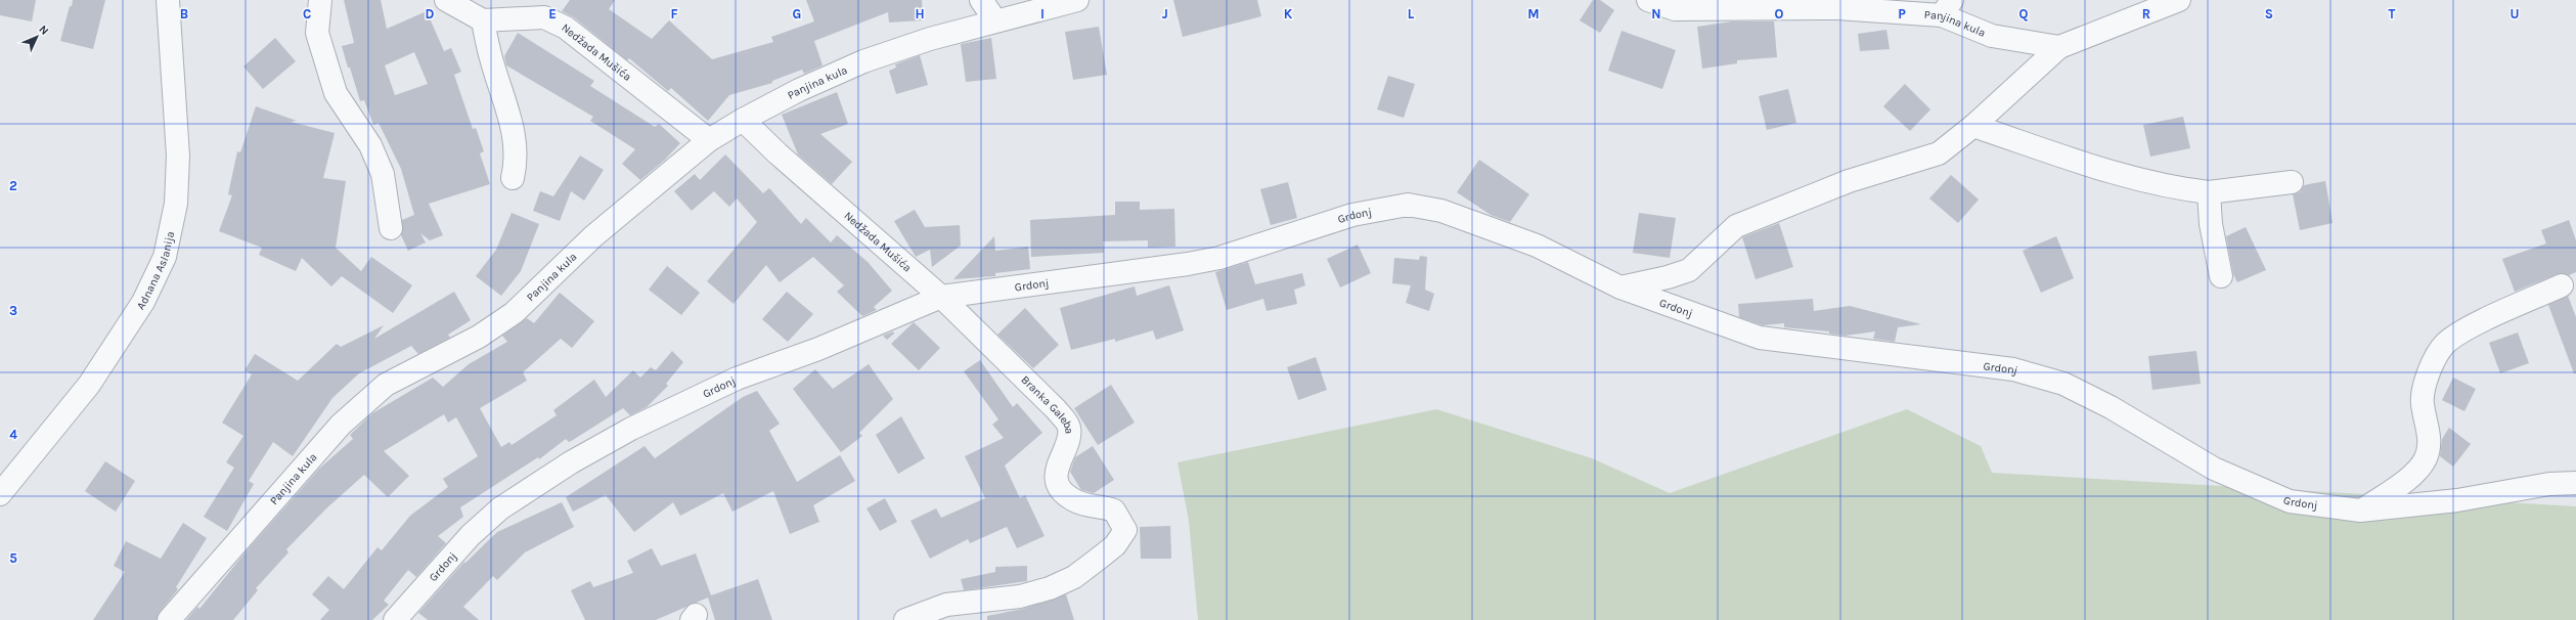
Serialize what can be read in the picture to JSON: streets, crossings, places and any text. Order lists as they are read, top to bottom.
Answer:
{
  "streets": {
    "street": [
      "Panjina kula",
      "Nedžada Mušića",
      "Grdonj",
      "Adnana Aslanija",
      "Branka Galeba"
    ]
  },
  "crossings": [
    ["Panjina kula", "Nedžada Mušića"],
    ["Nedžada Mušića", "Grdonj"],
    ["Nedžada Mušića", "Branka Galeba"],
    ["Grdonj", "Branka Galeba"]
  ],
  "north": "top right",
  "grid": {
    "columns": [
      "B",
      "C",
      "D",
      "E",
      "F",
      "G",
      "H",
      "I",
      "J",
      "K",
      "L",
      "M",
      "N",
      "O",
      "P",
      "Q",
      "R",
      "S",
      "T",
      "U"
    ],
    "rows": [
      "2",
      "3",
      "4",
      "5"
    ]
  }
}
